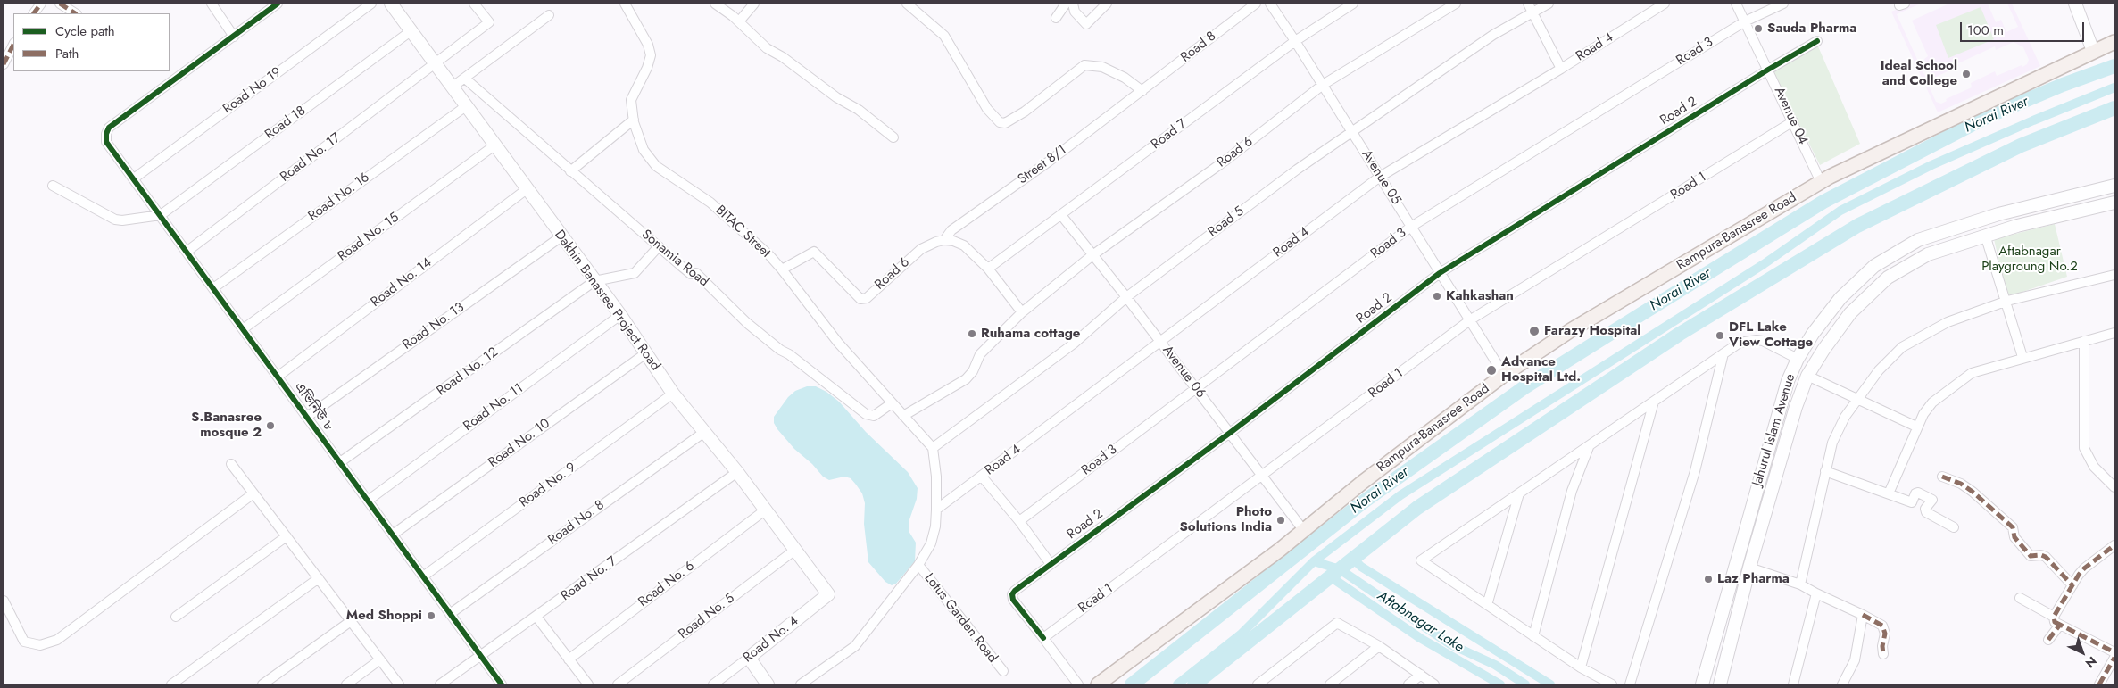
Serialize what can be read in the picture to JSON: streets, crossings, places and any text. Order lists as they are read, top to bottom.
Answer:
{
  "streets": {
    "main road": ["Rampura-Banasree Road"],
    "street": [
      "Road 8",
      "Road 4",
      "Road 3",
      "Road No 19",
      "Road 2",
      "Avenue 04",
      "Road 18",
      "Road 7",
      "Road 6",
      "Road No. 17",
      "Street 8/1",
      "Avenue 05",
      "Road 1",
      "Road No. 16",
      "Road 5",
      "BITAC Street",
      "Road No. 15",
      "Sonamia Road",
      "Road No. 14",
      "Dakhin Banasree Project Road",
      "Road No. 13",
      "Road No. 12",
      "Avenue 06",
      "এভিনিউ ৮",
      "Road No. 11",
      "Jahurul Islam Avenue",
      "Road No. 10",
      "Road No. 9",
      "Road No. 8",
      "Road No. 7",
      "Road No. 6",
      "Road No. 5",
      "Lotus Garden Road",
      "Road No. 4"
    ]
  },
  "crossings": [
    ["Road 8", "Street 8/1"],
    ["Road 4", "Avenue 05"],
    ["Road 4", "Avenue 06"],
    ["Road 3", "Avenue 04"],
    ["Road 3", "Avenue 05"],
    ["Road 3", "Avenue 06"],
    ["Road No 19", "এভিনিউ ৮"],
    ["Road 2", "Avenue 04"],
    ["Road 2", "Avenue 05"],
    ["Road 2", "Road 1"],
    ["Road 2", "Avenue 06"],
    ["Avenue 04", "Road 1"],
    ["Avenue 04", "Rampura-Banasree Road"],
    ["Road 18", "Dakhin Banasree Project Road"],
    ["Road 18", "এভিনিউ ৮"],
    ["Road 7", "Avenue 05"],
    ["Road 7", "Avenue 06"],
    ["Road 6", "Street 8/1"],
    ["Road 6", "Avenue 05"],
    ["Road 6", "BITAC Street"],
    ["Road 6", "Avenue 06"],
    ["Road No. 17", "Dakhin Banasree Project Road"],
    ["Road No. 17", "এভিনিউ ৮"],
    ["Avenue 05", "Road 1"],
    ["Avenue 05", "Road 5"],
    ["Avenue 05", "Rampura-Banasree Road"],
    ["Road 1", "Avenue 06"],
    ["Road No. 16", "Dakhin Banasree Project Road"],
    ["Road No. 16", "এভিনিউ ৮"],
    ["Road 5", "BITAC Street"],
    ["Road 5", "Avenue 06"],
    ["BITAC Street", "Sonamia Road"],
    ["Rampura-Banasree Road", "Avenue 06"],
    ["Road No. 15", "Dakhin Banasree Project Road"],
    ["Road No. 15", "এভিনিউ ৮"],
    ["Road No. 14", "Dakhin Banasree Project Road"],
    ["Road No. 14", "এভিনিউ ৮"],
    ["Dakhin Banasree Project Road", "Road No. 13"],
    ["Dakhin Banasree Project Road", "Road No. 12"],
    ["Dakhin Banasree Project Road", "Road No. 11"],
    ["Dakhin Banasree Project Road", "Road No. 10"],
    ["Dakhin Banasree Project Road", "Road No. 9"],
    ["Dakhin Banasree Project Road", "Road No. 8"],
    ["Dakhin Banasree Project Road", "Road No. 7"],
    ["Dakhin Banasree Project Road", "Road No. 6"],
    ["Dakhin Banasree Project Road", "Road No. 5"],
    ["Dakhin Banasree Project Road", "Road No. 4"],
    ["Road No. 13", "এভিনিউ ৮"],
    ["Road No. 12", "এভিনিউ ৮"],
    ["এভিনিউ ৮", "Road No. 11"],
    ["এভিনিউ ৮", "Road No. 10"],
    ["এভিনিউ ৮", "Road No. 9"],
    ["এভিনিউ ৮", "Road No. 8"],
    ["এভিনিউ ৮", "Road No. 7"]
  ],
  "water": ["Norai River", "Aftabnagar Lake"],
  "parks": ["Aftabnagar Playgroung No.2"],
  "places": [
    "Sauda Pharma",
    "Ideal School and College",
    "Kahkashan",
    "Farazy Hospital",
    "Ruhama cottage",
    "DFL Lake View Cottage",
    "Advance Hospital Ltd.",
    "S.Banasree mosque 2",
    "Photo Solutions India",
    "Laz Pharma",
    "Med Shoppi"
  ],
  "legend": ["Cycle path", "Path"],
  "scale_bar": "100 m",
  "north": "bottom right"
}
